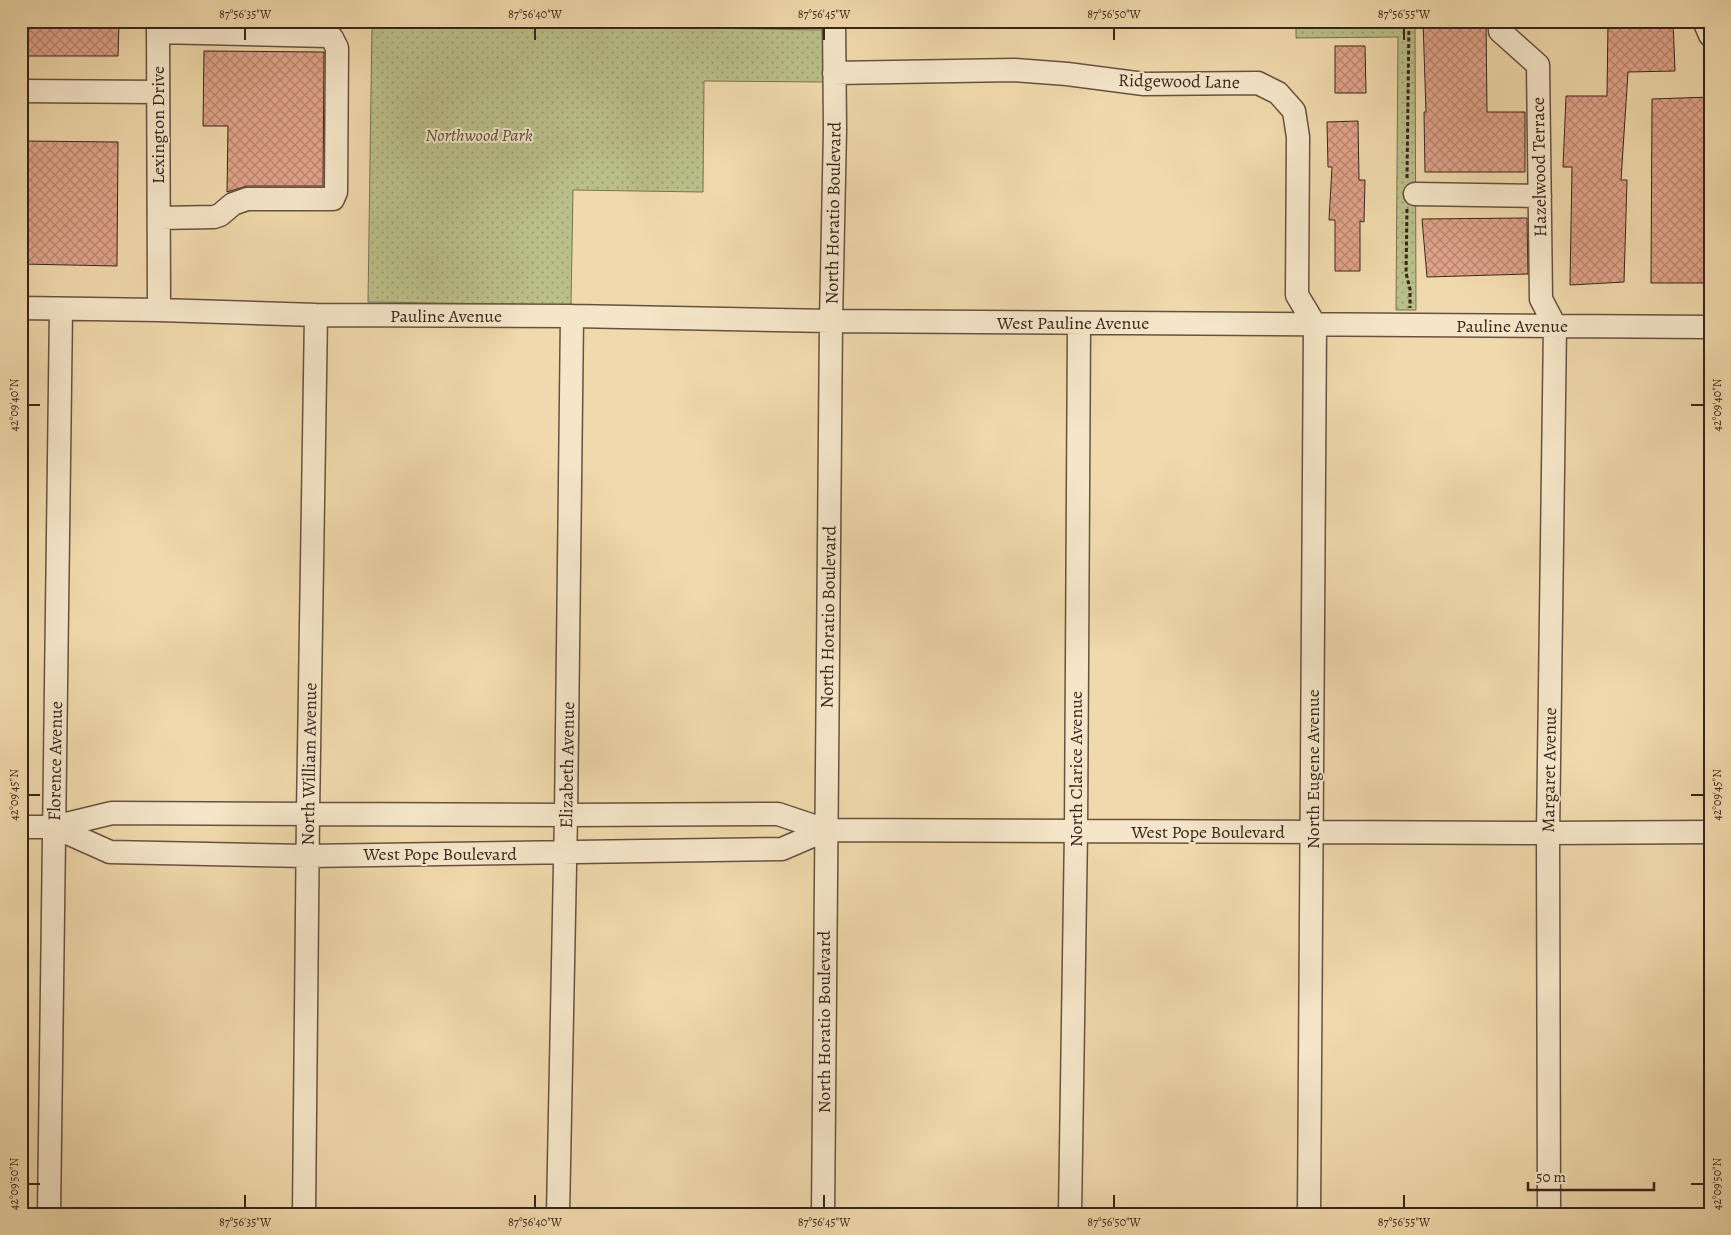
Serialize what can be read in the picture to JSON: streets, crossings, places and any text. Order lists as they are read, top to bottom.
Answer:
{
  "streets": {
    "street": [
      "Ridgewood Lane",
      "Lexington Drive",
      "Hazelwood Terrace",
      "North Horatio Boulevard",
      "Pauline Avenue",
      "West Pauline Avenue",
      "Florence Avenue",
      "North William Avenue",
      "Elizabeth Avenue",
      "North Clarice Avenue",
      "North Eugene Avenue",
      "Margaret Avenue",
      "West Pope Boulevard"
    ]
  },
  "crossings": [
    ["Ridgewood Lane", "North Horatio Boulevard"],
    ["Ridgewood Lane", "Pauline Avenue"],
    ["Ridgewood Lane", "West Pauline Avenue"],
    ["Ridgewood Lane", "North Eugene Avenue"],
    ["Lexington Drive", "Pauline Avenue"],
    ["Hazelwood Terrace", "Pauline Avenue"],
    ["Hazelwood Terrace", "Margaret Avenue"],
    ["North Horatio Boulevard", "Pauline Avenue"],
    ["North Horatio Boulevard", "West Pauline Avenue"],
    ["North Horatio Boulevard", "West Pope Boulevard"],
    ["Pauline Avenue", "West Pauline Avenue"],
    ["Pauline Avenue", "Florence Avenue"],
    ["Pauline Avenue", "North William Avenue"],
    ["Pauline Avenue", "Elizabeth Avenue"],
    ["Pauline Avenue", "North Eugene Avenue"],
    ["Pauline Avenue", "Margaret Avenue"],
    ["West Pauline Avenue", "North Clarice Avenue"],
    ["West Pauline Avenue", "North Eugene Avenue"],
    ["Florence Avenue", "West Pope Boulevard"],
    ["North William Avenue", "West Pope Boulevard"],
    ["Elizabeth Avenue", "West Pope Boulevard"],
    ["North Clarice Avenue", "West Pope Boulevard"],
    ["North Eugene Avenue", "West Pope Boulevard"],
    ["Margaret Avenue", "West Pope Boulevard"]
  ],
  "parks": ["Northwood Park"],
  "scale_bar": "50 m",
  "coordinates": [
    "87°56'35\"W",
    "87°56'40\"W",
    "87°56'45\"W",
    "87°56'50\"W",
    "87°56'55\"W",
    "42°09'40\"N",
    "42°09'45\"N",
    "42°09'50\"N"
  ]
}
